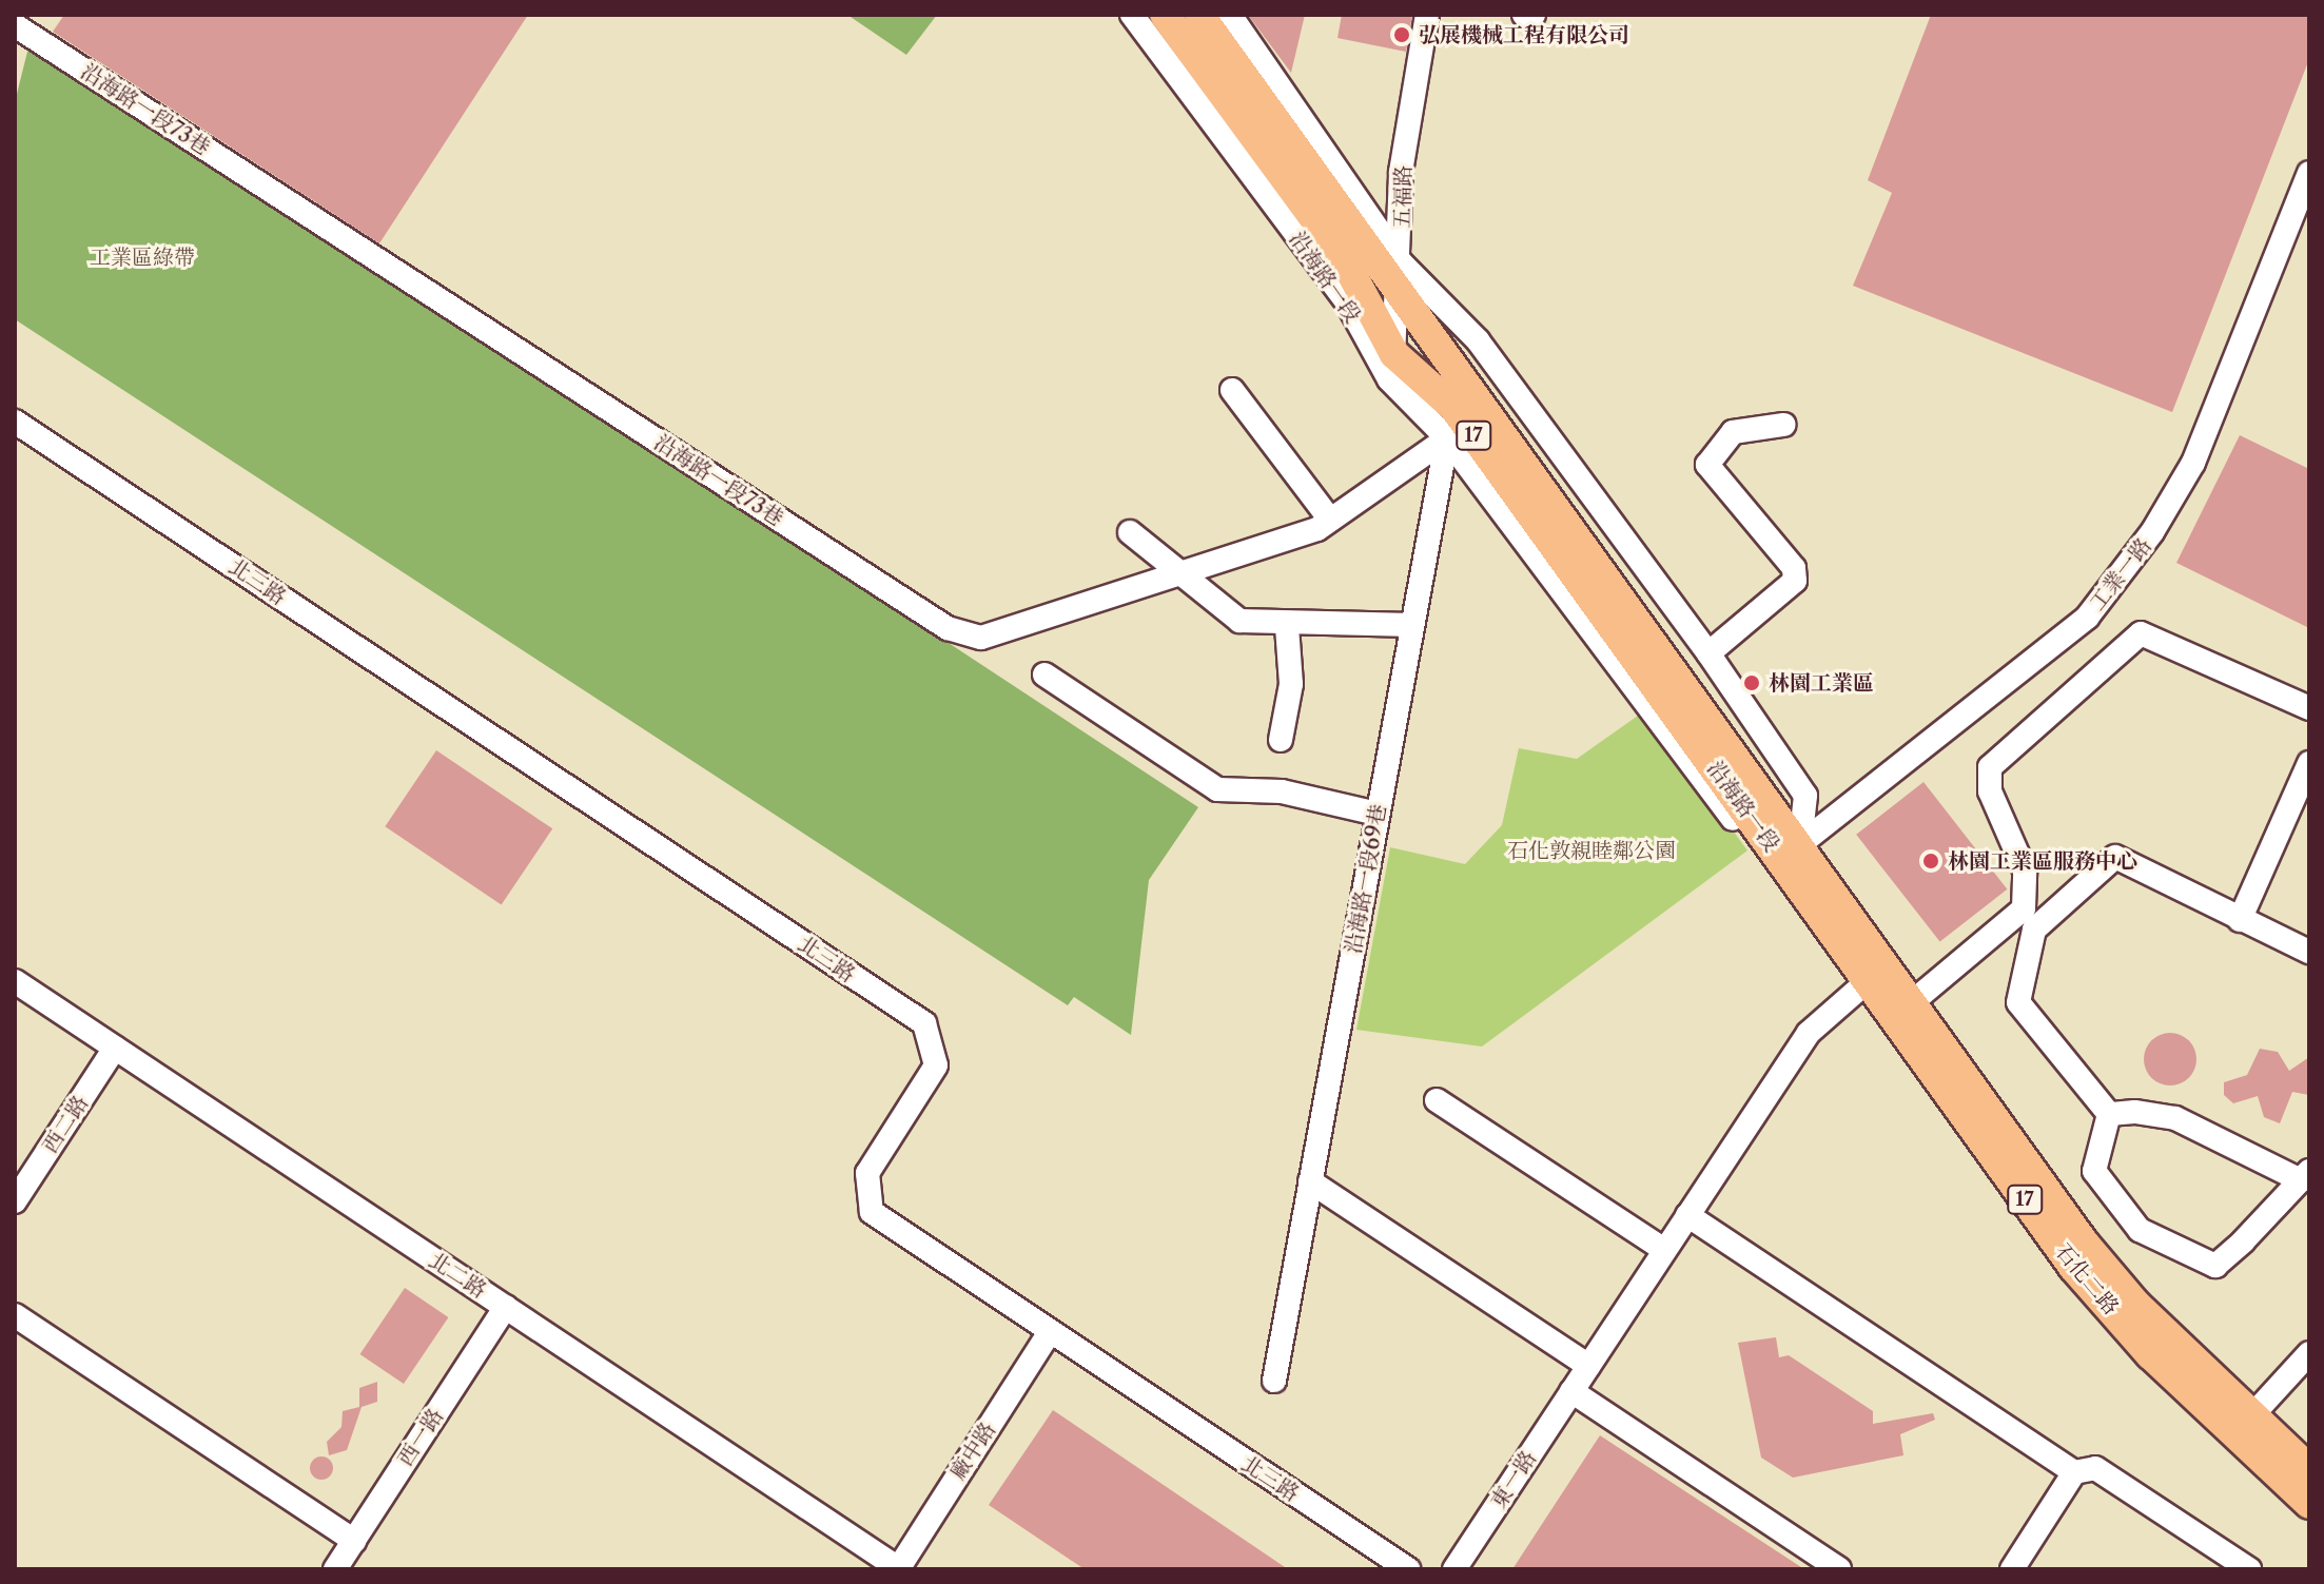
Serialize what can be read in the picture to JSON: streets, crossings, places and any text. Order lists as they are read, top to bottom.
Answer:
{
  "streets": {
    "main road": ["沿海路一段", "17", "石化二路"],
    "street": [
      "沿海路一段73巷",
      "五福路",
      "工業一路",
      "北三路",
      "沿海路一段69巷",
      "西二路",
      "北二路",
      "西一路",
      "廠中路",
      "東一路"
    ]
  },
  "crossings": [
    ["沿海路一段73巷", "沿海路一段"],
    ["沿海路一段73巷", "沿海路一段69巷"],
    ["五福路", "沿海路一段"],
    ["沿海路一段", "工業一路"],
    ["沿海路一段", "沿海路一段69巷"],
    ["沿海路一段", "石化二路"],
    ["工業一路", "石化二路"],
    ["北三路", "廠中路"],
    ["西二路", "北二路"],
    ["北二路", "西一路"],
    ["北二路", "廠中路"],
    ["石化二路", "東一路"]
  ],
  "parks": ["工業區綠帶", "石化敦親睦鄰公園"],
  "places": ["弘展機械工程有限公司", "林園工業區", "林園工業區服務中心"]
}
